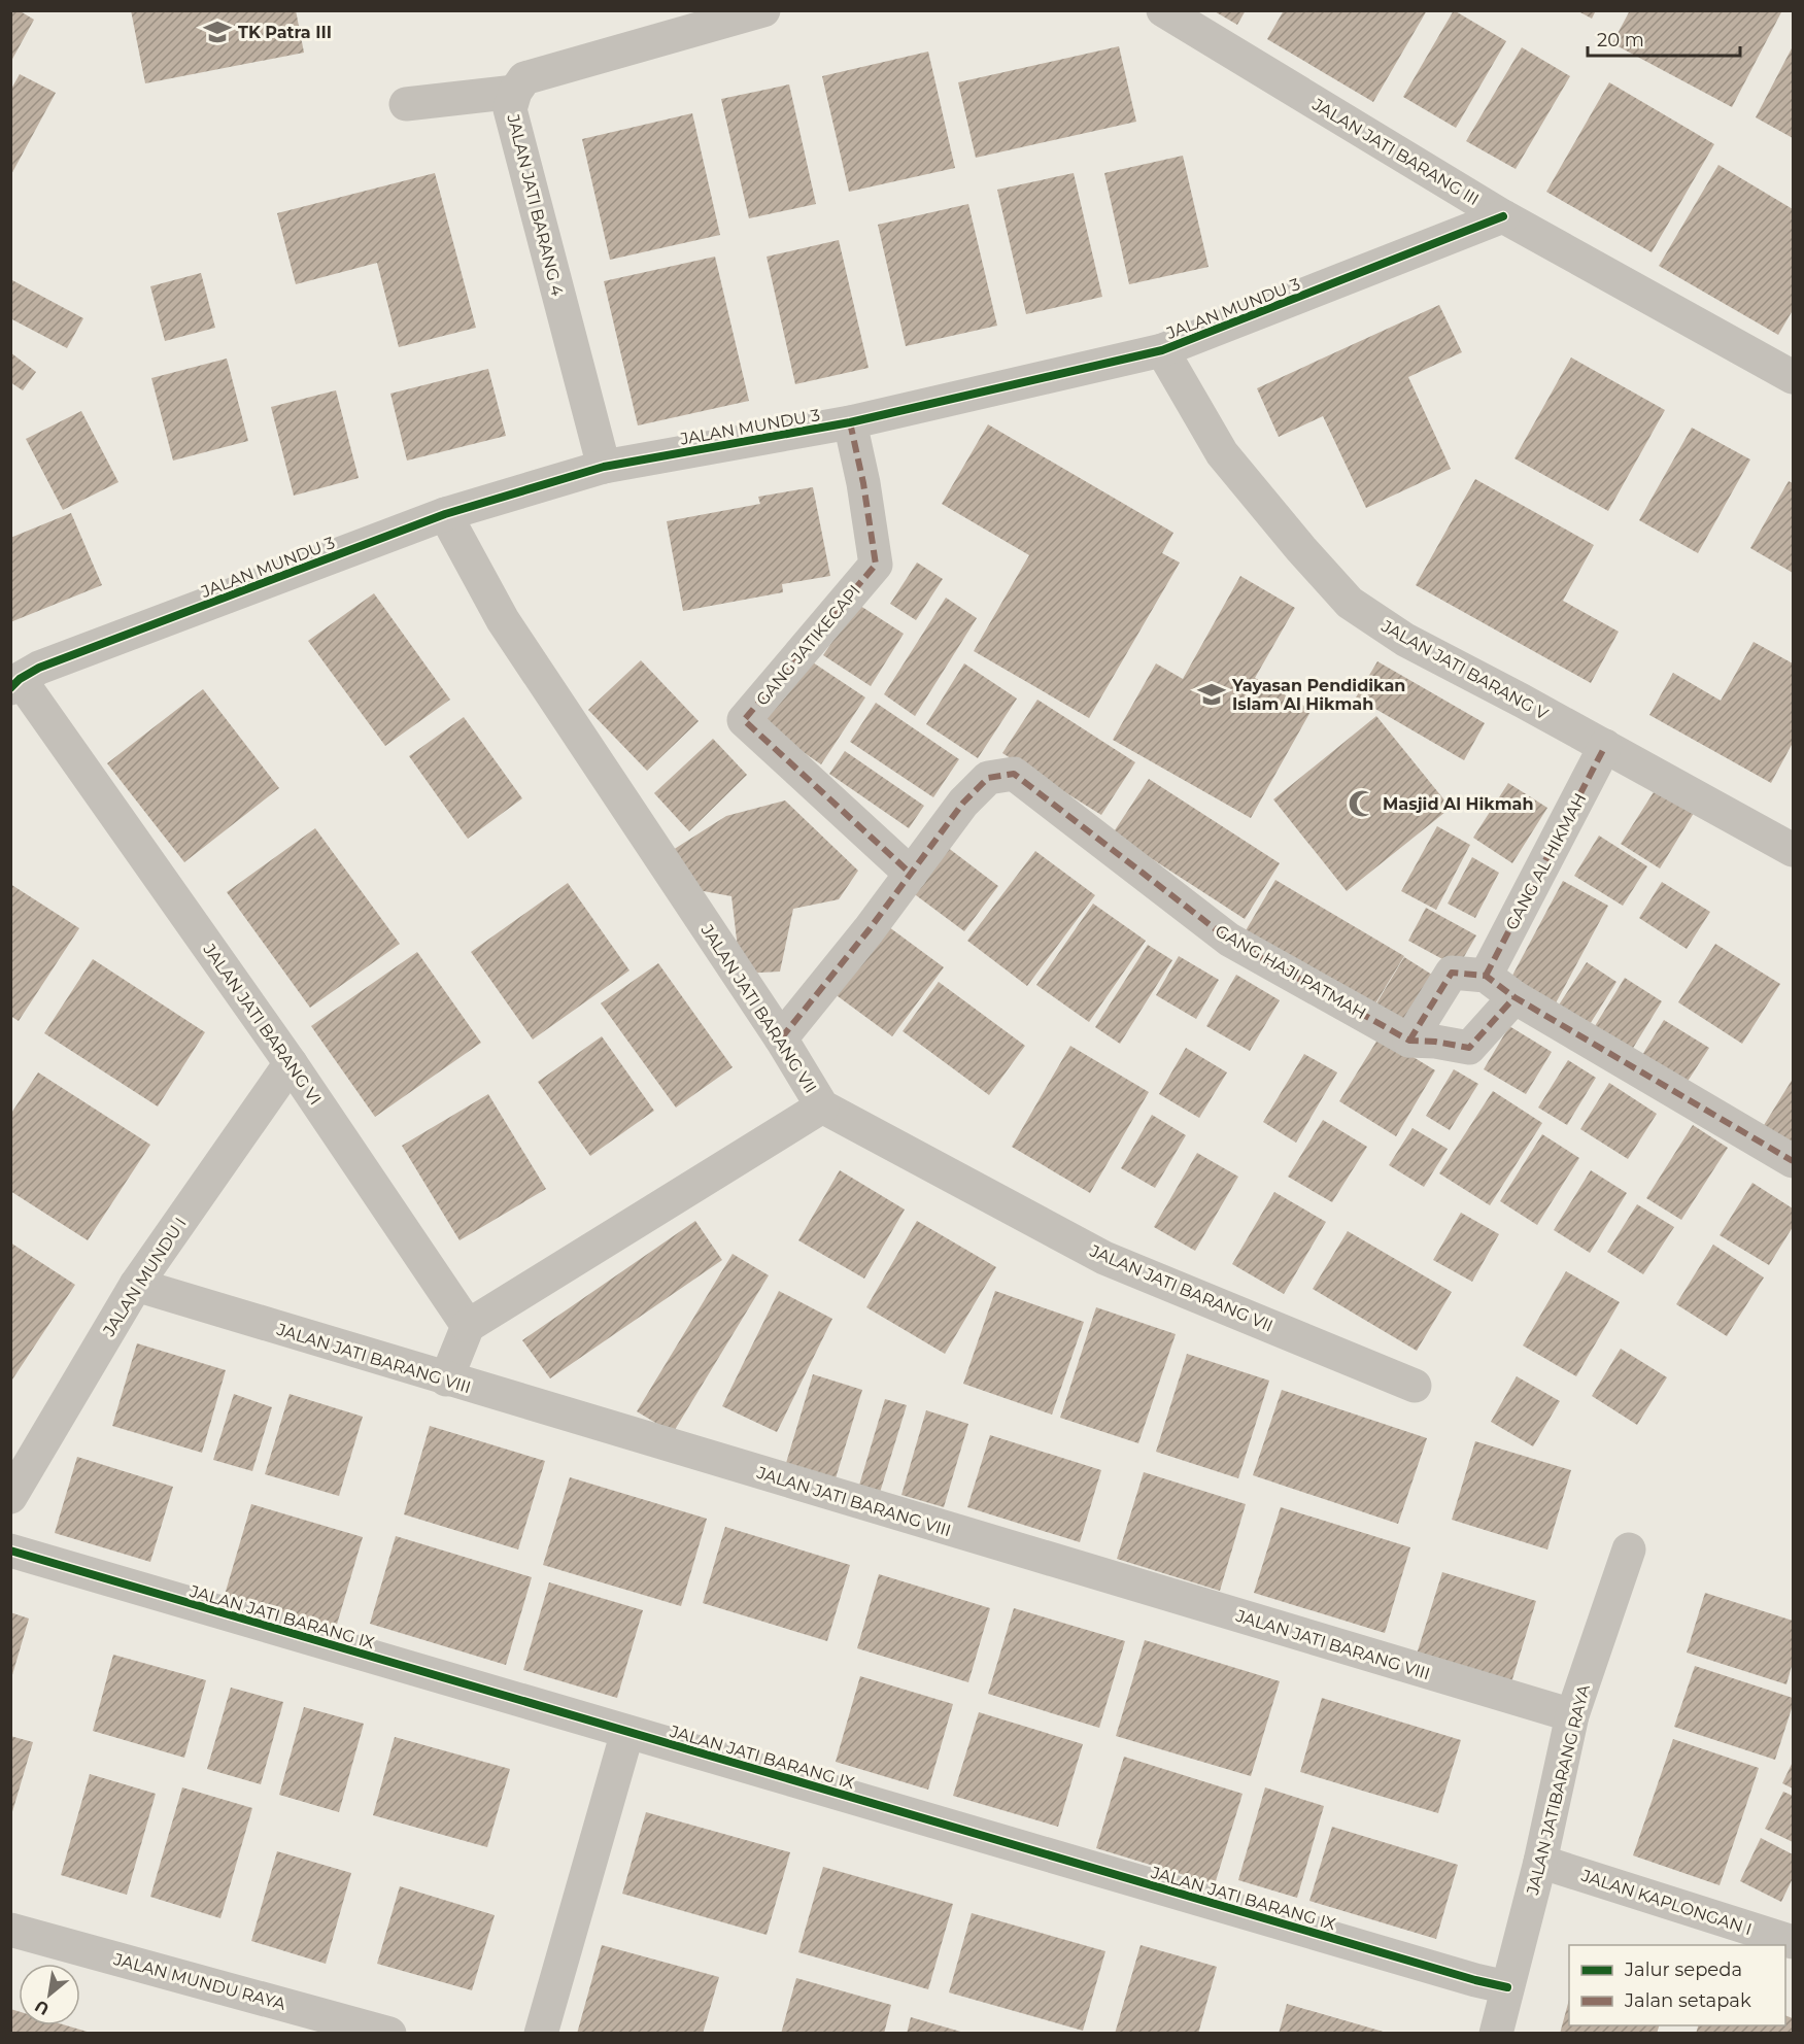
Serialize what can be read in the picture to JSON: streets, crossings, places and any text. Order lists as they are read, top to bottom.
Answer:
{
  "streets": {
    "street": [
      "JALAN JATI BARANG III",
      "JALAN JATI BARANG 4",
      "JALAN MUNDU 3",
      "GANG JATIKECAPI",
      "JALAN JATI BARANG V",
      "GANG AL HIKMAH",
      "GANG HAJI PATMAH",
      "JALAN JATI BARANG VII",
      "JALAN JATI BARANG VI",
      "JALAN MUNDU I",
      "JALAN JATI BARANG VIII",
      "JALAN JATI BARANG IX",
      "JALAN JATIBARANG RAYA",
      "JALAN KAPLONGAN I",
      "JALAN MUNDU RAYA"
    ]
  },
  "crossings": [
    ["JALAN JATI BARANG III", "JALAN MUNDU 3"],
    ["JALAN JATI BARANG 4", "JALAN MUNDU 3"],
    ["JALAN MUNDU 3", "GANG JATIKECAPI"],
    ["JALAN MUNDU 3", "JALAN JATI BARANG V"],
    ["JALAN MUNDU 3", "JALAN JATI BARANG VII"],
    ["JALAN MUNDU 3", "JALAN JATI BARANG VI"],
    ["GANG JATIKECAPI", "GANG HAJI PATMAH"],
    ["JALAN JATI BARANG V", "GANG AL HIKMAH"],
    ["GANG HAJI PATMAH", "JALAN JATI BARANG VII"],
    ["JALAN JATI BARANG VI", "JALAN MUNDU I"],
    ["JALAN MUNDU I", "JALAN JATI BARANG VIII"],
    ["JALAN JATI BARANG VIII", "JALAN JATIBARANG RAYA"],
    ["JALAN JATI BARANG IX", "JALAN JATIBARANG RAYA"],
    ["JALAN JATIBARANG RAYA", "JALAN KAPLONGAN I"]
  ],
  "places": {
    "school or university": ["TK Patra III", "Yayasan Pendidikan Islam Al Hikmah"],
    "mosque": ["Masjid Al Hikmah"]
  },
  "legend": ["Jalur sepeda", "Jalan setapak"],
  "scale_bar": "20 m",
  "north": "bottom left"
}
